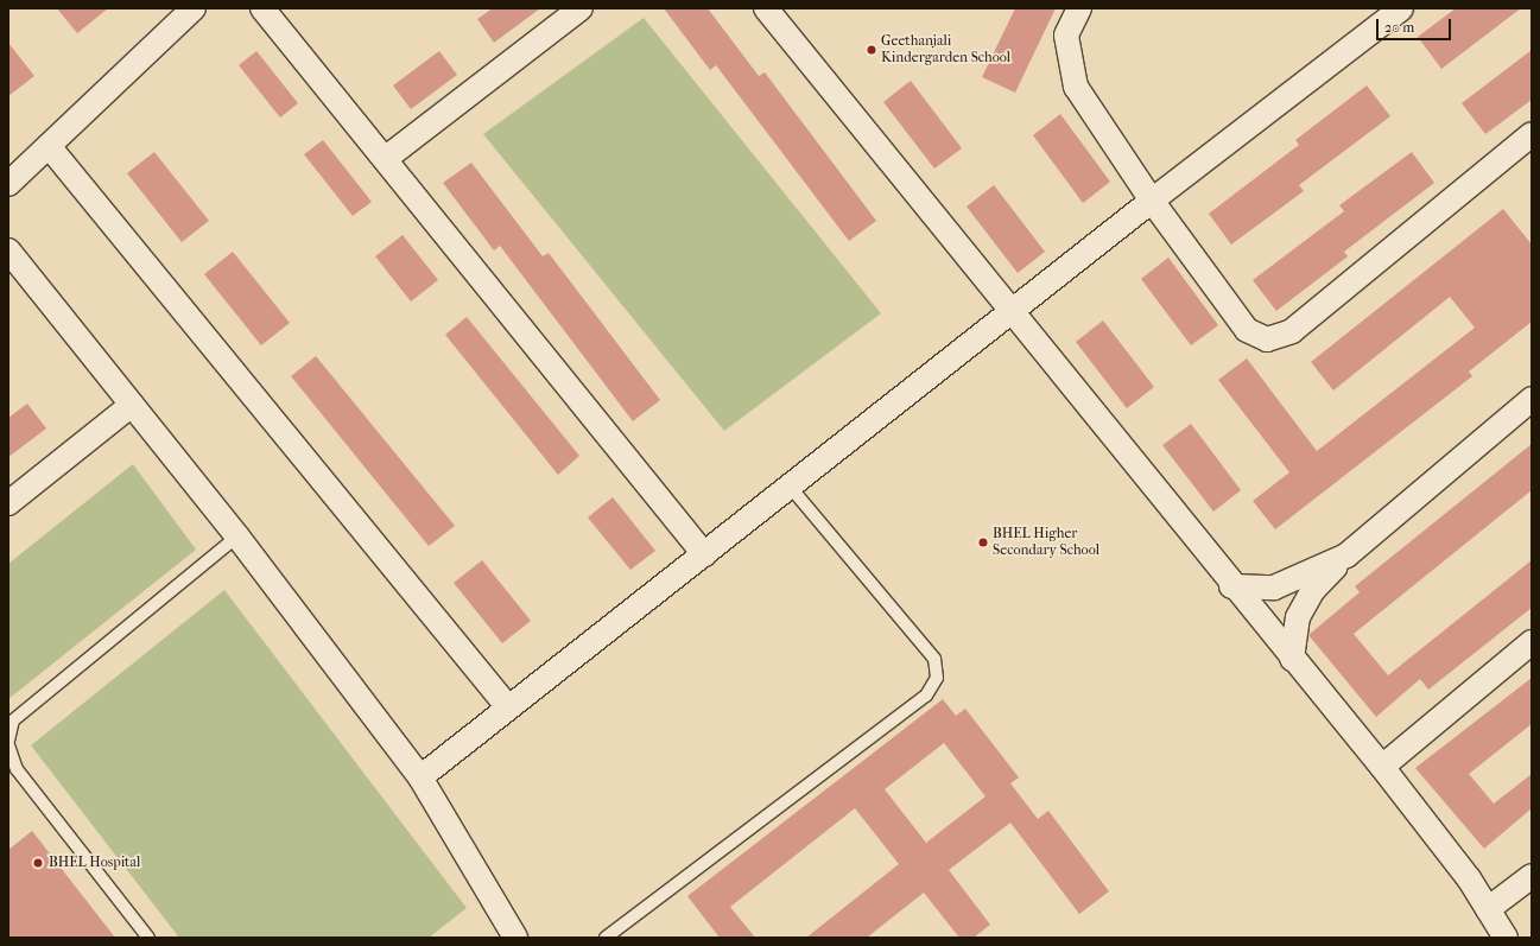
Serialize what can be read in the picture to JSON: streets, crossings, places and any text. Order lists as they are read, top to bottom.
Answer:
{
  "places": ["Geethanjali Kindergarden School", "BHEL Higher Secondary School", "BHEL Hospital"],
  "scale_bar": "20 m"
}
